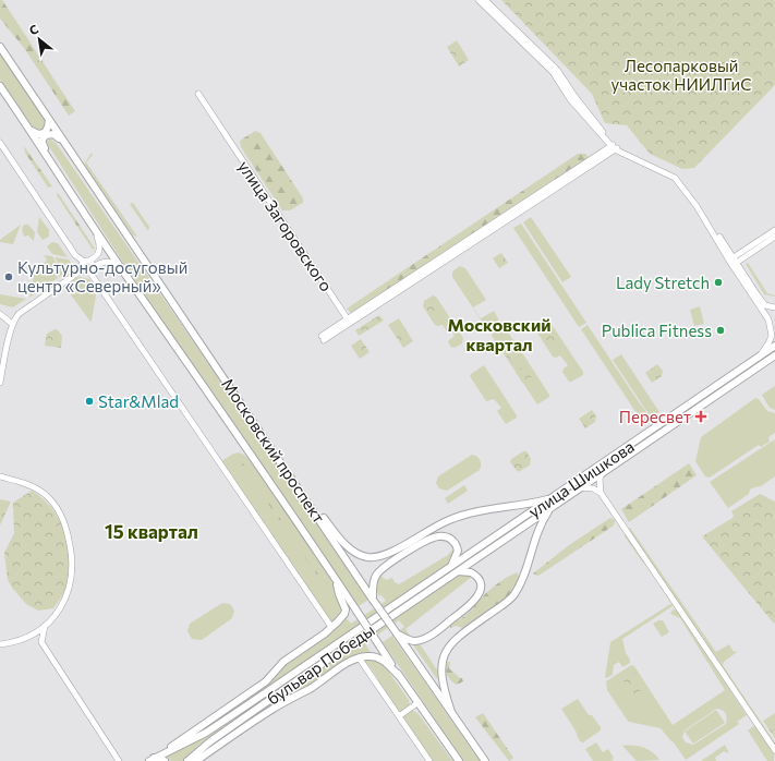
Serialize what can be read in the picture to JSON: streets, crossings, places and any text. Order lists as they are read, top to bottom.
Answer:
{
  "streets": {
    "main road": ["Московский проспект", "улица Шишкова", "бульвар Победы"],
    "street": ["улица Загоровского"]
  },
  "crossings": [
    ["улица Шишкова", "бульвар Победы"]
  ],
  "districts": ["Московский квартал", "15 квартал"],
  "parks": ["Лесопарковый участок НИИЛГиС"],
  "places": {
    "other": [
      "Культурно-досуговый центр «Северный»",
      "Lady Stretch",
      "Publica Fitness",
      "Star&Mlad"
    ],
    "health": ["Пересвет"]
  },
  "north": "top left"
}
